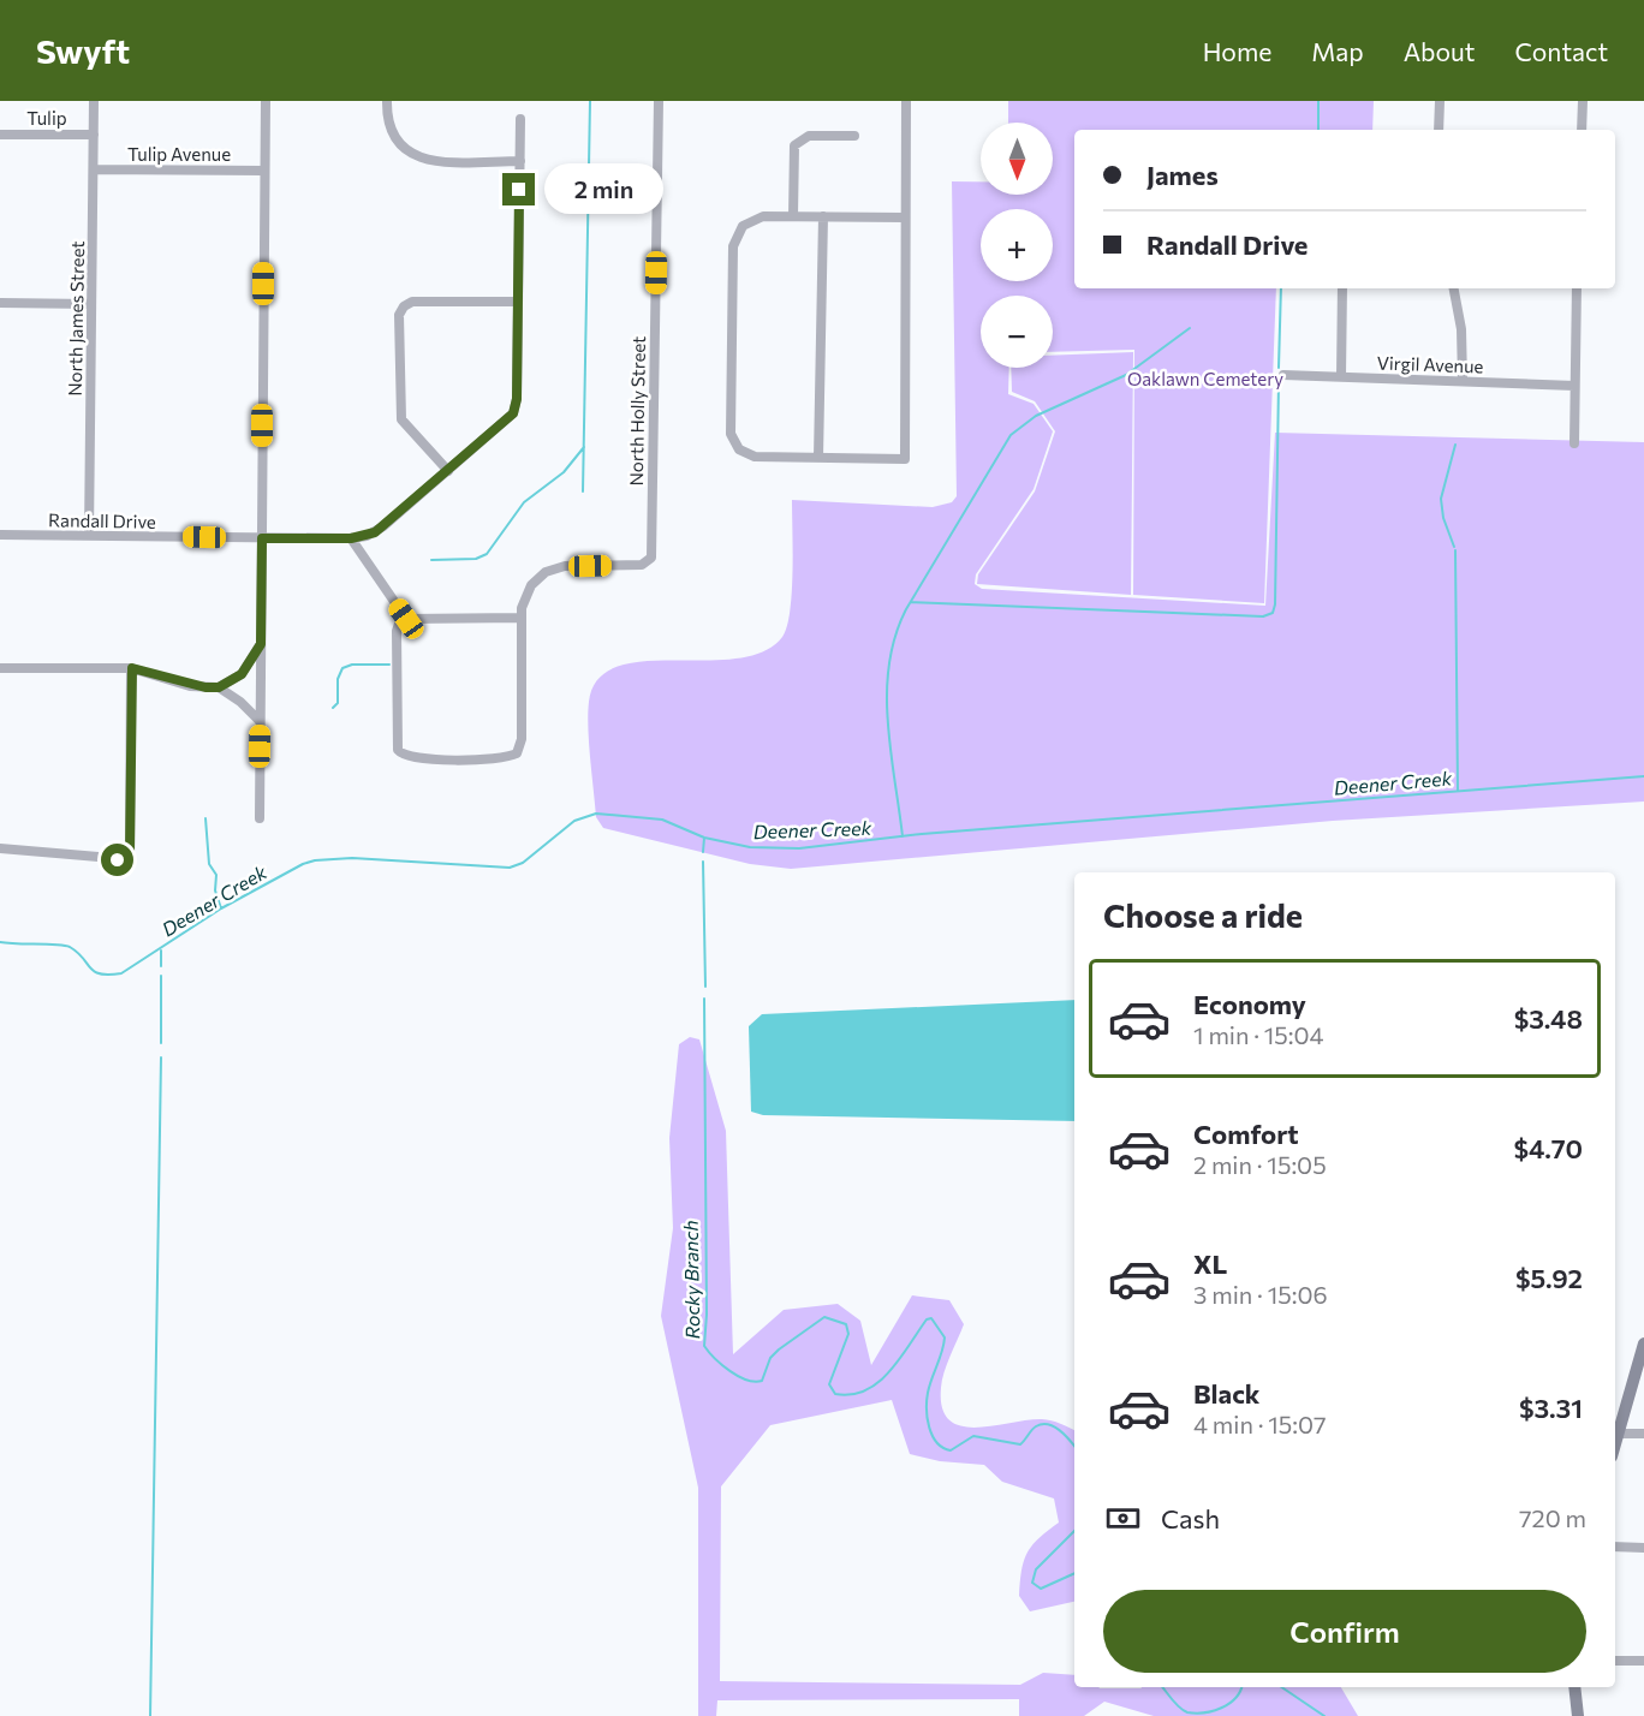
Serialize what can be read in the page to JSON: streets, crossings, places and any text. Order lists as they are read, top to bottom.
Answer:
{
  "streets": {
    "street": [
      "Tulip",
      "Tulip Avenue",
      "North James Street",
      "Virgil Avenue",
      "North Holly Street",
      "Randall Drive"
    ]
  },
  "crossings": [
    ["Tulip", "North James Street"],
    ["Tulip Avenue", "North James Street"],
    ["North James Street", "Randall Drive"]
  ],
  "water": ["Deener Creek", "Rocky Branch"],
  "parks": ["Oaklawn Cemetery"],
  "north": "bottom",
  "page": {
    "header": "Swyft",
    "nav": [
      "Home",
      "Map",
      "About",
      "Contact"
    ],
    "map_buttons": ["+", "−"],
    "banner": ["James", "Randall Drive"],
    "bubble": "2 min",
    "heading": "Choose a ride",
    "list": [
      {
        "name": "Economy",
        "note": "1 min · 15:04",
        "value": "$3.48"
      },
      {
        "name": "Comfort",
        "note": "2 min · 15:05",
        "value": "$4.70"
      },
      {
        "name": "XL",
        "note": "3 min · 15:06",
        "value": "$5.92"
      },
      {
        "name": "Black",
        "note": "4 min · 15:07",
        "value": "$3.31"
      }
    ],
    "pay": ["Cash", "720 m"],
    "buttons": "Confirm"
  }
}
